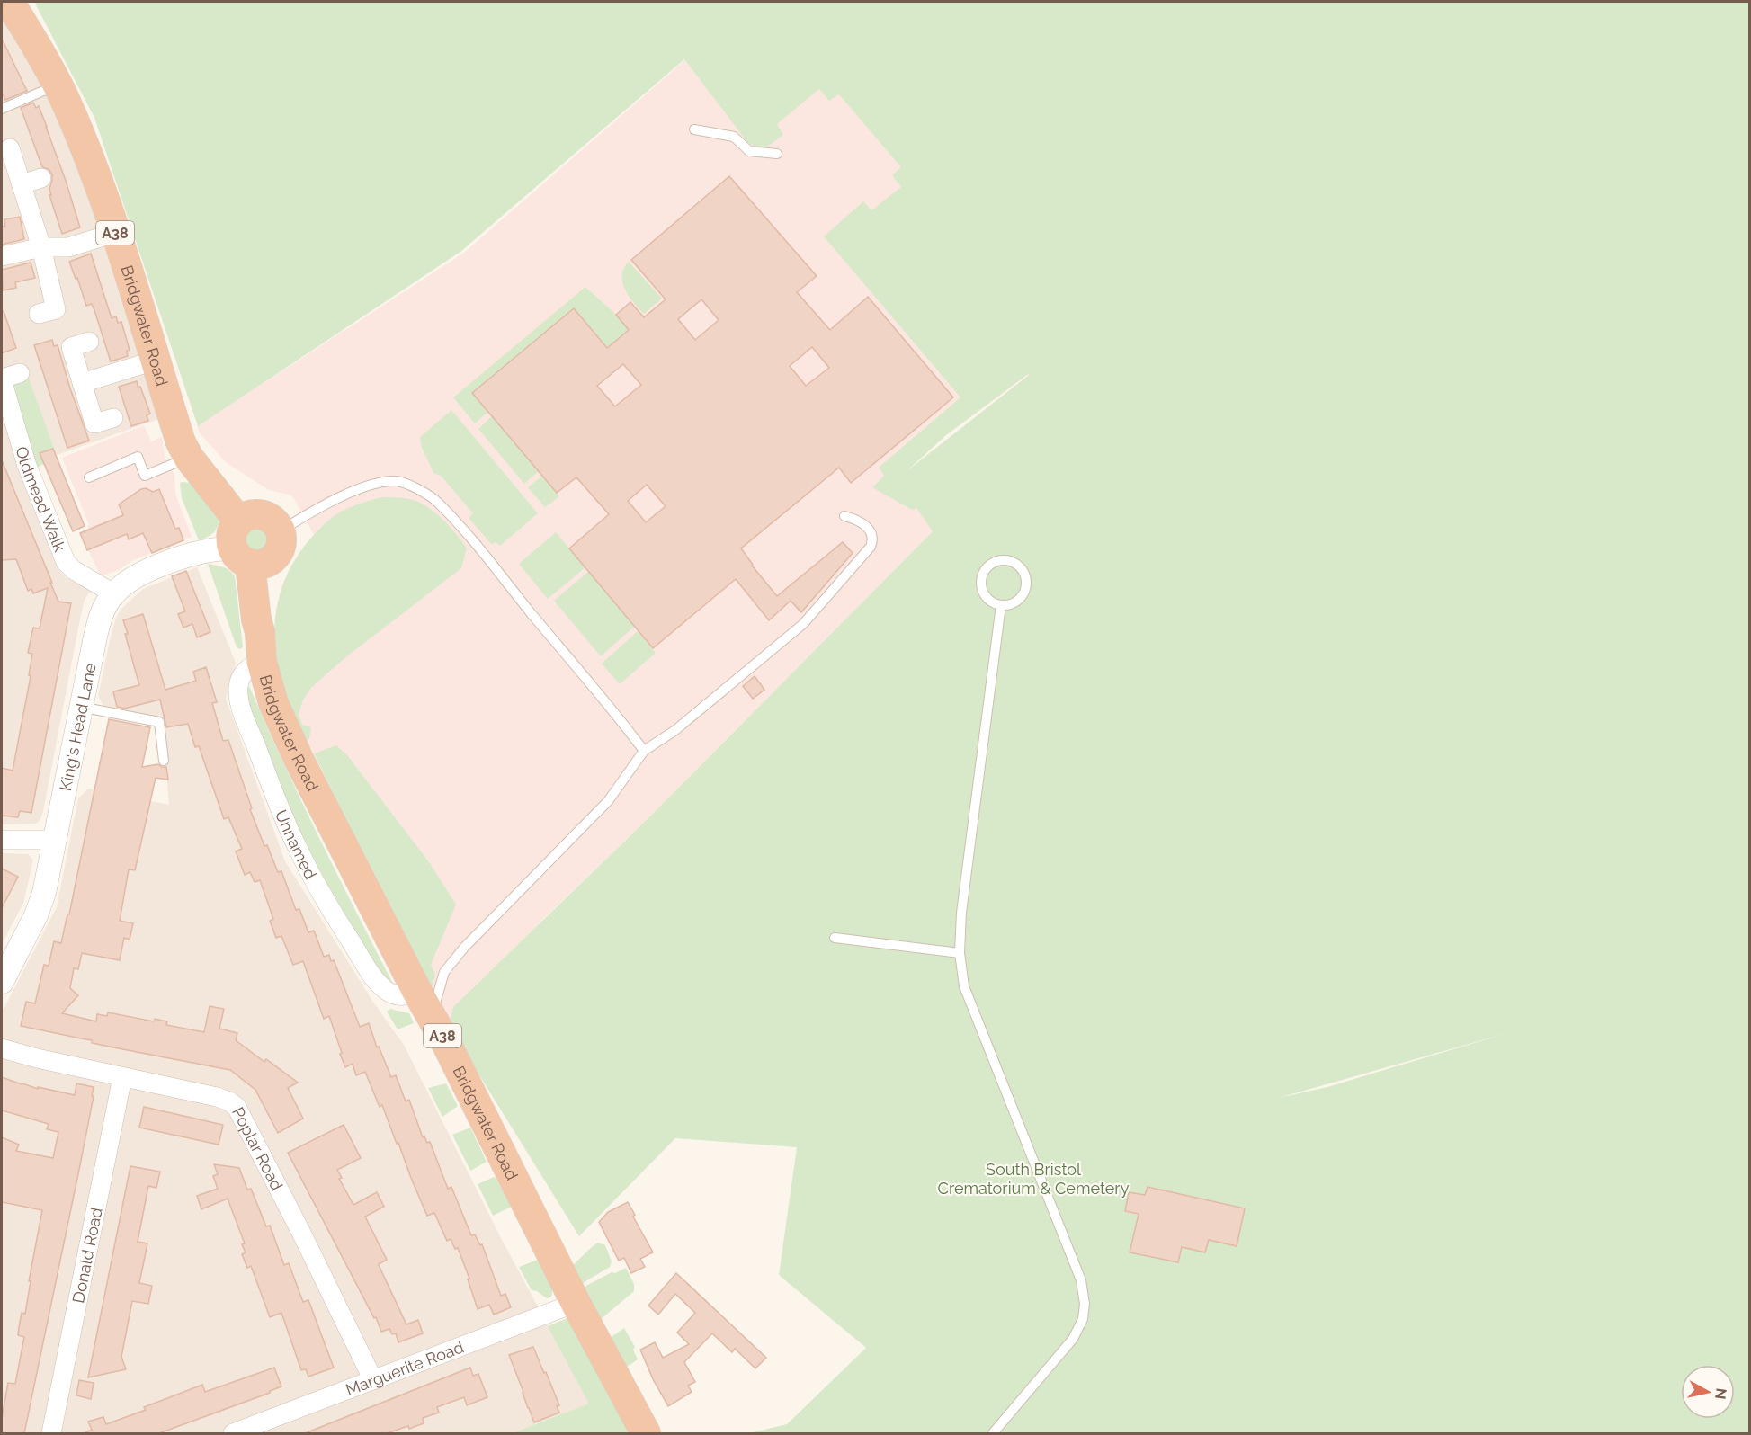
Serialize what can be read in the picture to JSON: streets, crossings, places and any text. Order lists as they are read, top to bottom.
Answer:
{
  "streets": {
    "highway": ["A38", "Bridgwater Road"],
    "street": [
      "Oldmead Walk",
      "King's Head Lane",
      "Unnamed",
      "Poplar Road",
      "Donald Road",
      "Marguerite Road"
    ]
  },
  "crossings": [
    ["Bridgwater Road", "King's Head Lane"],
    ["Bridgwater Road", "Unnamed"],
    ["Bridgwater Road", "Marguerite Road"],
    ["Oldmead Walk", "King's Head Lane"],
    ["Poplar Road", "Donald Road"],
    ["Poplar Road", "Marguerite Road"]
  ],
  "parks": ["South Bristol Crematorium & Cemetery"],
  "north": "right"
}
